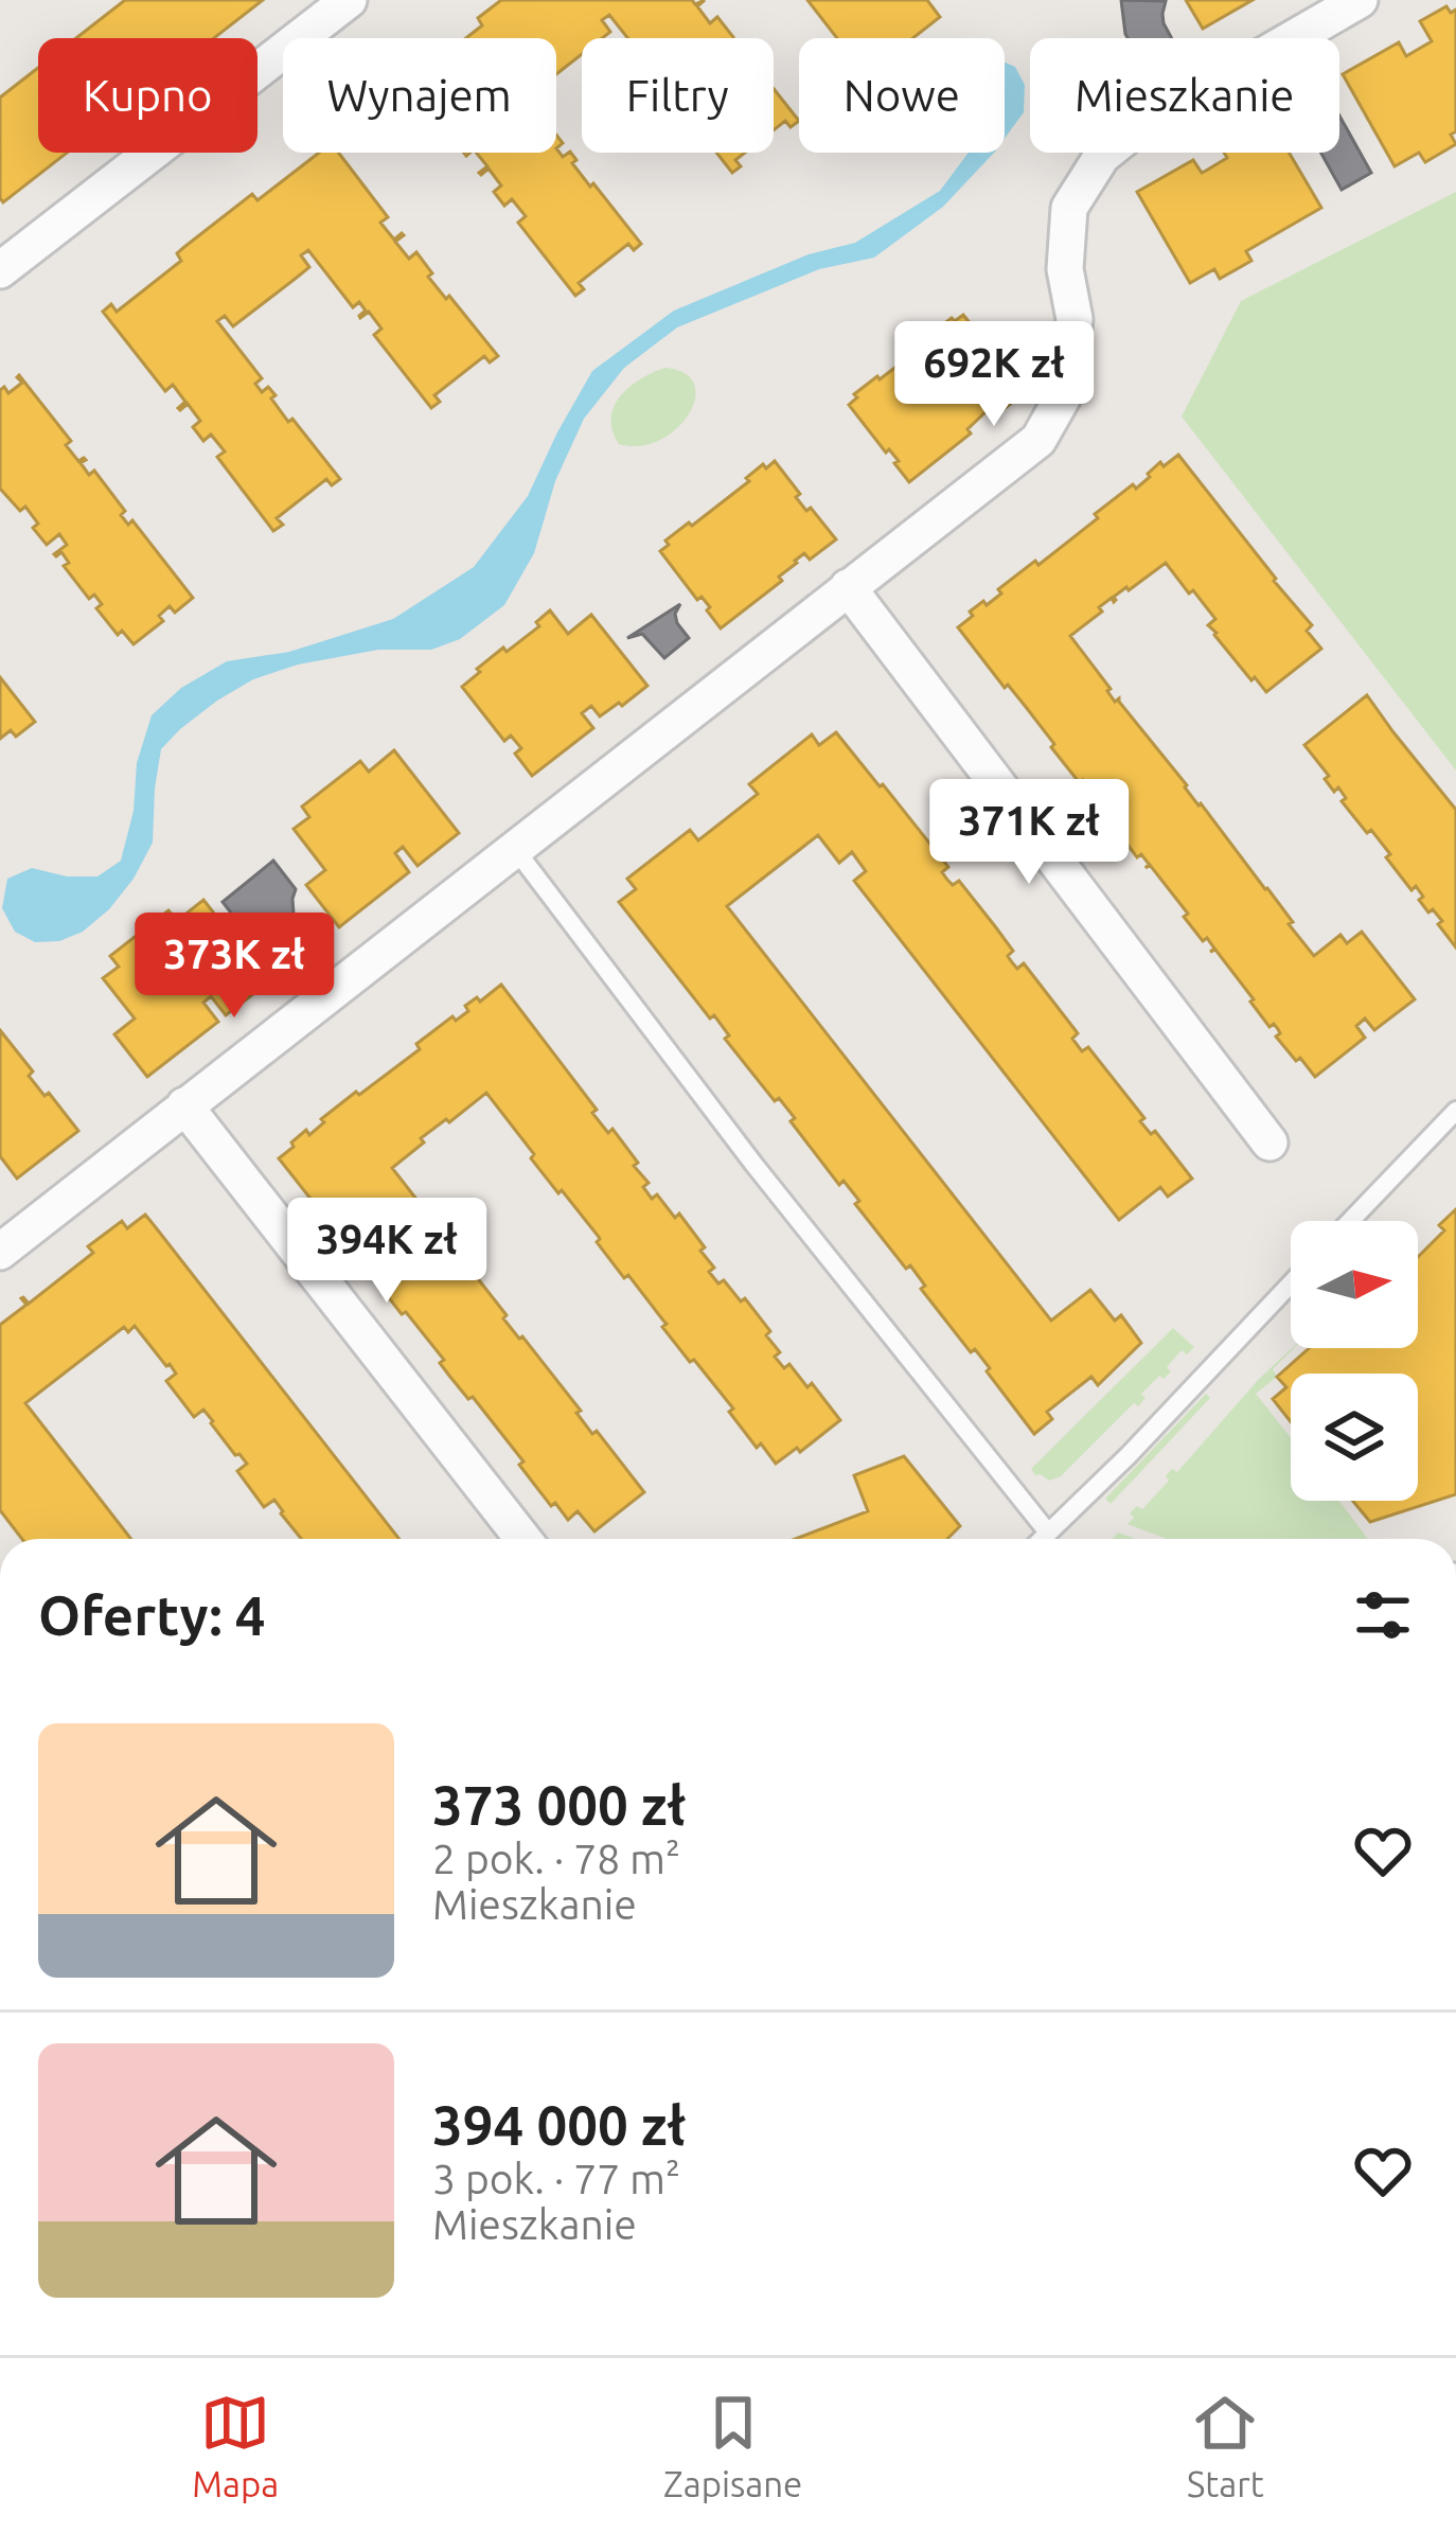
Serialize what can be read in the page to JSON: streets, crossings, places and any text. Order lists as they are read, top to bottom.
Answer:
{
  "north": "right",
  "page": {
    "chip": [
      "Kupno",
      "Wynajem",
      "Filtry",
      "Nowe",
      "Mieszkanie"
    ],
    "price": [
      "692K zł",
      "371K zł",
      "373K zł",
      "394K zł"
    ],
    "heading": "Oferty: 4",
    "list": [
      {
        "name": "373 000 zł",
        "note": "2 pok. · 78 m² · Mieszkanie"
      },
      {
        "name": "394 000 zł",
        "note": "3 pok. · 77 m² · Mieszkanie"
      }
    ],
    "tabs": ["Mapa", "Zapisane", "Start"]
  }
}
